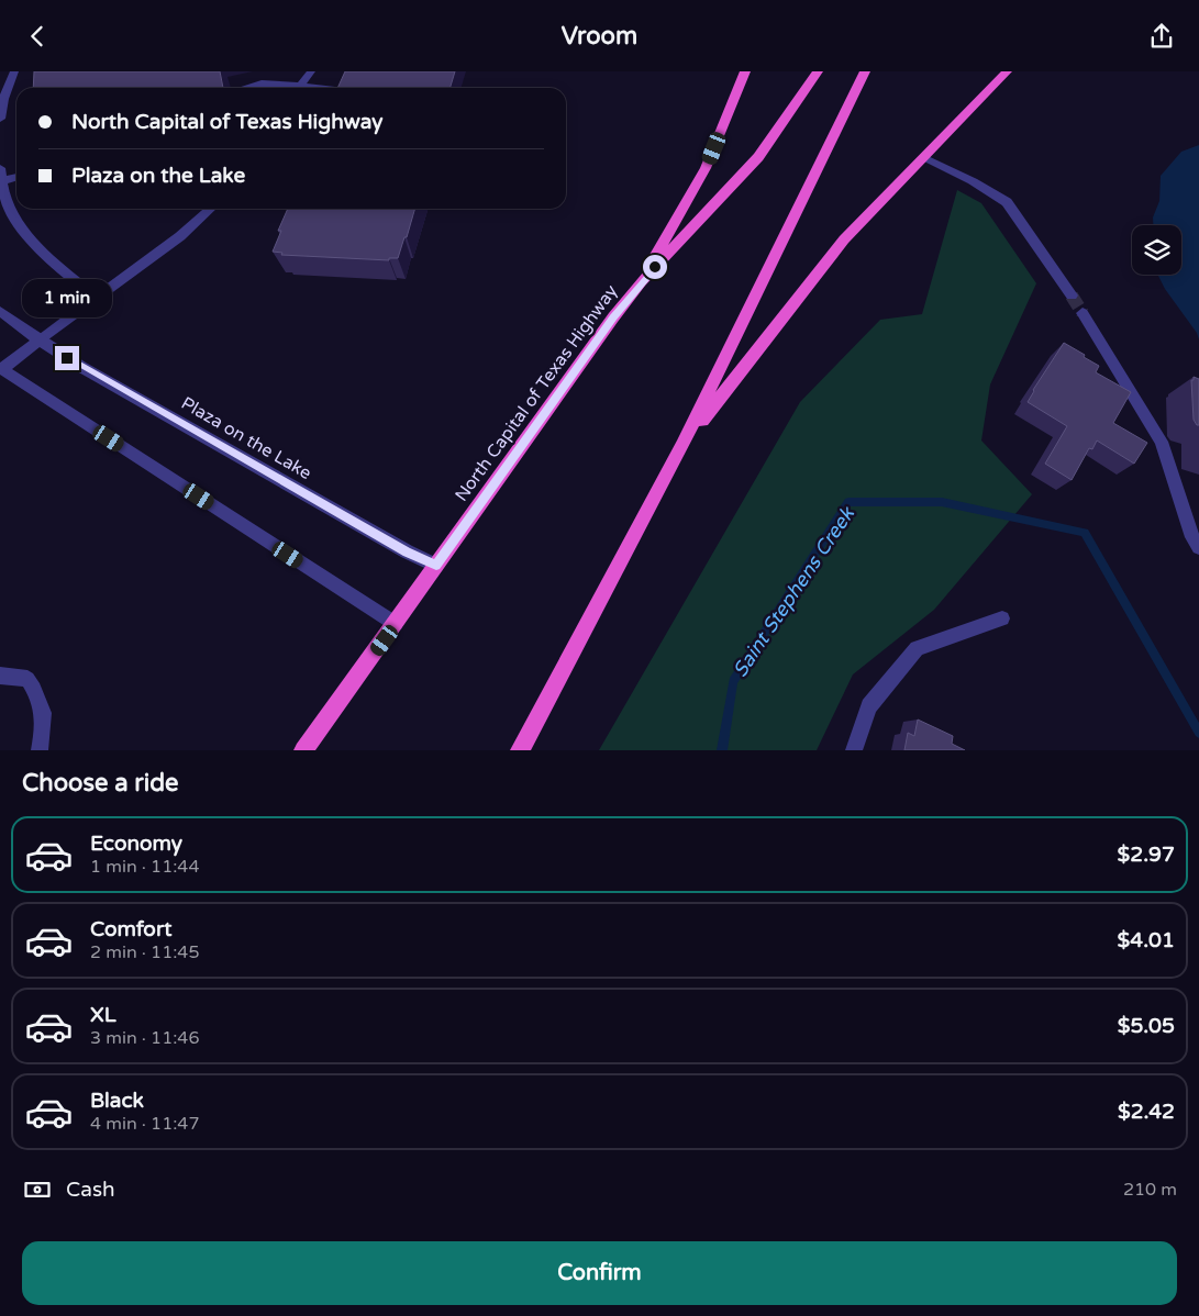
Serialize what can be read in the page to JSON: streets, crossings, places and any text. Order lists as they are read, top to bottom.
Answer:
{
  "streets": {
    "highway": ["North Capital of Texas Highway"],
    "street": ["Plaza on the Lake"]
  },
  "crossings": [
    ["North Capital of Texas Highway", "Plaza on the Lake"]
  ],
  "water": ["Saint Stephens Creek"],
  "page": {
    "header": "Vroom",
    "banner": ["North Capital of Texas Highway", "Plaza on the Lake"],
    "bubble": "1 min",
    "heading": "Choose a ride",
    "list": [
      {
        "name": "Economy",
        "note": "1 min · 11:44",
        "value": "$2.97"
      },
      {
        "name": "Comfort",
        "note": "2 min · 11:45",
        "value": "$4.01"
      },
      {
        "name": "XL",
        "note": "3 min · 11:46",
        "value": "$5.05"
      },
      {
        "name": "Black",
        "note": "4 min · 11:47",
        "value": "$2.42"
      }
    ],
    "pay": ["Cash", "210 m"],
    "buttons": "Confirm"
  }
}
